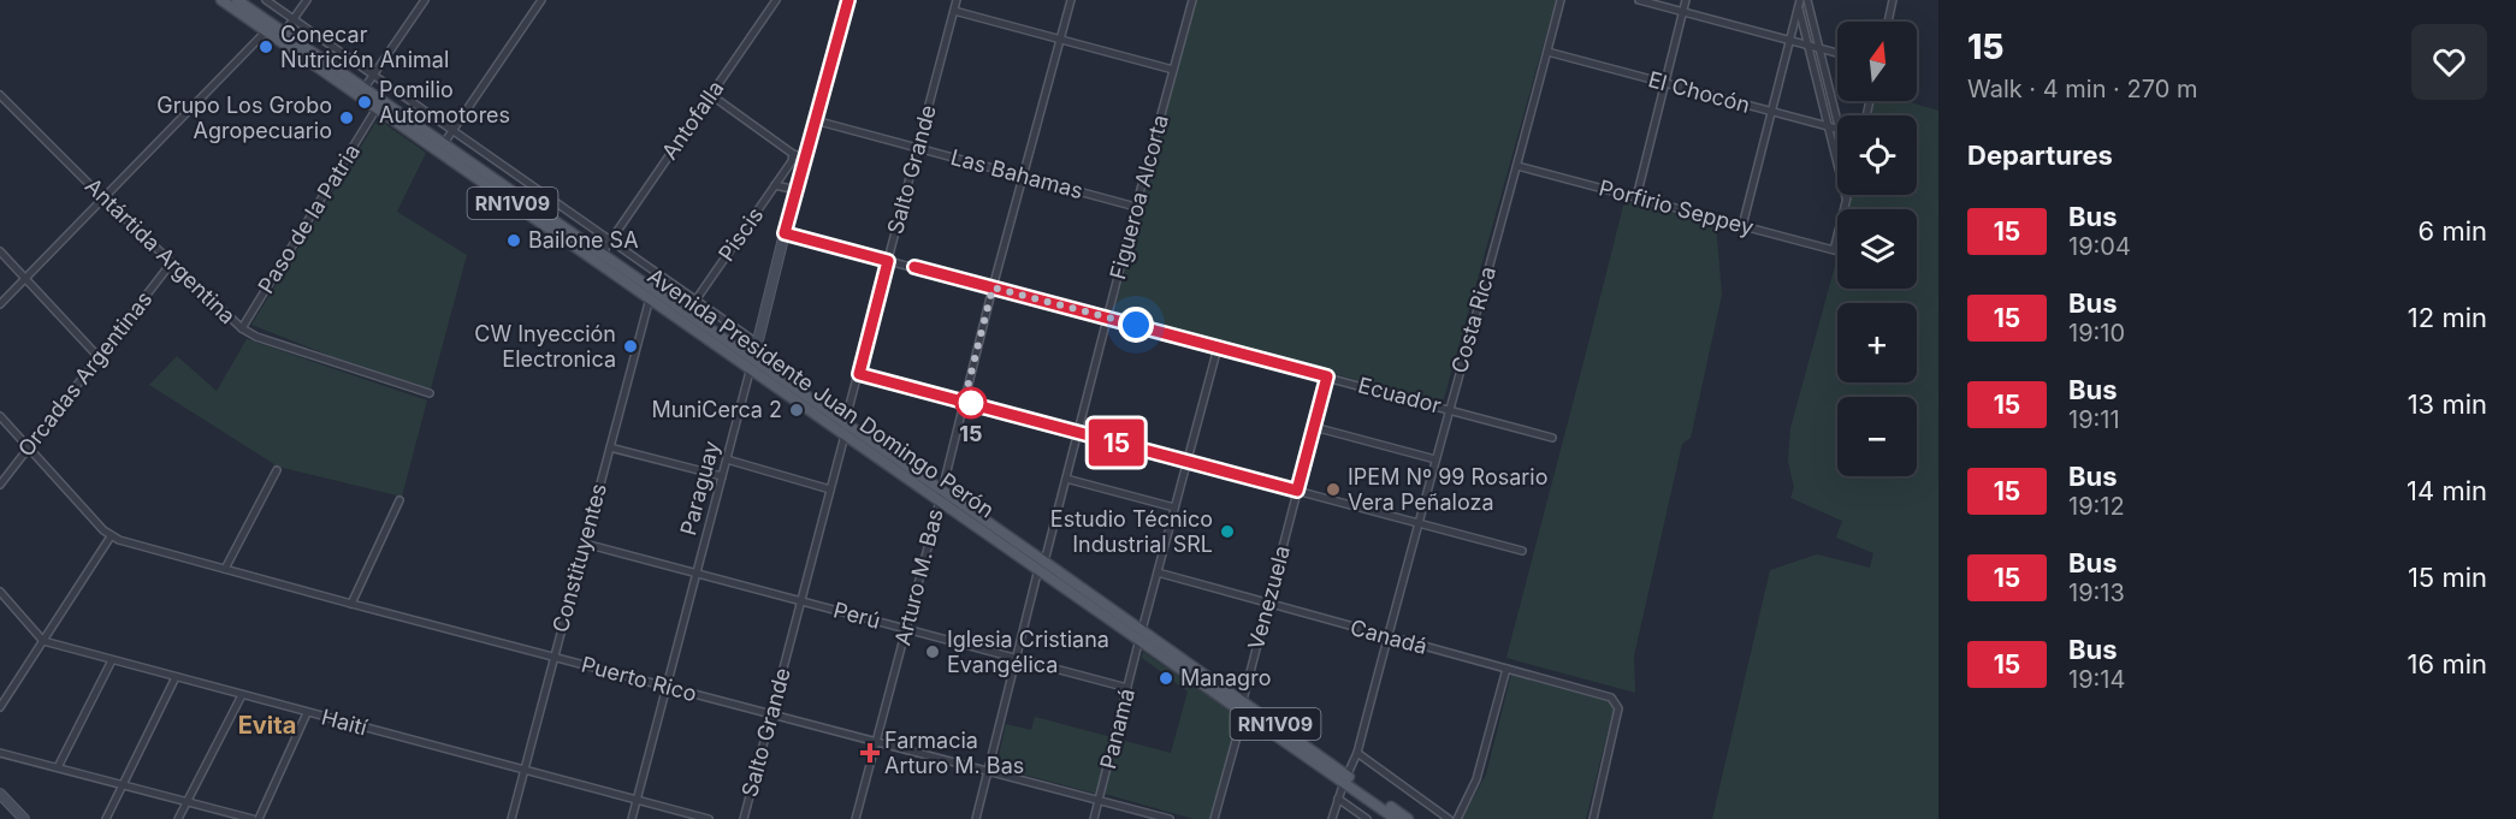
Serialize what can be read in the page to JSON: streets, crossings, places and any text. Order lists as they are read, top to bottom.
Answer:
{
  "streets": {
    "main road": ["RN1V09", "Avenida Presidente Juan Domingo Perón", "Paraguay"],
    "street": [
      "El Chocón",
      "Antofalla",
      "Salto Grande",
      "Las Bahamas",
      "Figueroa Alcorta",
      "Porfirio Seppey",
      "Paso de la Patria",
      "Piscis",
      "Antártida Argentina",
      "Costa Rica",
      "Orcadas Argentinas",
      "Ecuador",
      "Constituyentes",
      "Arturo M. Bas",
      "Venezuela",
      "Perú",
      "Canadá",
      "Puerto Rico",
      "Haití",
      "Panamá"
    ]
  },
  "crossings": [
    ["El Chocón", "Costa Rica"],
    ["Antofalla", "Avenida Presidente Juan Domingo Perón"],
    ["Salto Grande", "Las Bahamas"],
    ["Salto Grande", "Avenida Presidente Juan Domingo Perón"],
    ["Salto Grande", "Ecuador"],
    ["Salto Grande", "Perú"],
    ["Salto Grande", "Puerto Rico"],
    ["Las Bahamas", "Figueroa Alcorta"],
    ["Las Bahamas", "Paraguay"],
    ["Las Bahamas", "Arturo M. Bas"],
    ["Figueroa Alcorta", "Avenida Presidente Juan Domingo Perón"],
    ["Figueroa Alcorta", "Ecuador"],
    ["Figueroa Alcorta", "Perú"],
    ["Figueroa Alcorta", "Puerto Rico"],
    ["Porfirio Seppey", "Costa Rica"],
    ["Paso de la Patria", "Antártida Argentina"],
    ["Paso de la Patria", "Avenida Presidente Juan Domingo Perón"],
    ["Piscis", "Avenida Presidente Juan Domingo Perón"],
    ["Antártida Argentina", "Orcadas Argentinas"],
    ["Costa Rica", "Avenida Presidente Juan Domingo Perón"],
    ["Costa Rica", "Ecuador"],
    ["Costa Rica", "Canadá"],
    ["Avenida Presidente Juan Domingo Perón", "Paraguay"],
    ["Avenida Presidente Juan Domingo Perón", "Constituyentes"],
    ["Avenida Presidente Juan Domingo Perón", "Arturo M. Bas"],
    ["Avenida Presidente Juan Domingo Perón", "Venezuela"],
    ["Avenida Presidente Juan Domingo Perón", "Panamá"],
    ["Ecuador", "Paraguay"],
    ["Ecuador", "Arturo M. Bas"],
    ["Ecuador", "Venezuela"],
    ["Ecuador", "Panamá"],
    ["Paraguay", "Perú"],
    ["Paraguay", "Puerto Rico"],
    ["Paraguay", "Haití"],
    ["Constituyentes", "Perú"],
    ["Constituyentes", "Puerto Rico"],
    ["Constituyentes", "Haití"],
    ["Arturo M. Bas", "Perú"],
    ["Arturo M. Bas", "Puerto Rico"],
    ["Venezuela", "Canadá"],
    ["Perú", "Panamá"],
    ["Canadá", "Panamá"],
    ["Puerto Rico", "Panamá"]
  ],
  "districts": ["Evita"],
  "places": {
    "other": [
      "Conecar Nutrición Animal",
      "Pomilio Automotores",
      "Grupo Los Grobo Agropecuario",
      "Bailone SA",
      "CW Inyección Electronica",
      "15",
      "MuniCerca 2",
      "IPEM Nº 99 Rosario Vera Peñaloza",
      "Estudio Técnico Industrial SRL",
      "Iglesia Cristiana Evangélica",
      "Managro"
    ],
    "health": ["Farmacia Arturo M. Bas"]
  },
  "lines": ["bus line 15"],
  "north": "top",
  "page": {
    "on_map": "15",
    "heading": [
      ["15", "Walk · 4 min · 270 m"],
      "Departures"
    ],
    "map_buttons": ["+", "−"],
    "list": [
      {
        "mark": "15",
        "name": "Bus",
        "note": "19:04",
        "value": "6 min"
      },
      {
        "mark": "15",
        "name": "Bus",
        "note": "19:10",
        "value": "12 min"
      },
      {
        "mark": "15",
        "name": "Bus",
        "note": "19:11",
        "value": "13 min"
      },
      {
        "mark": "15",
        "name": "Bus",
        "note": "19:12",
        "value": "14 min"
      },
      {
        "mark": "15",
        "name": "Bus",
        "note": "19:13",
        "value": "15 min"
      },
      {
        "mark": "15",
        "name": "Bus",
        "note": "19:14",
        "value": "16 min"
      }
    ]
  }
}
